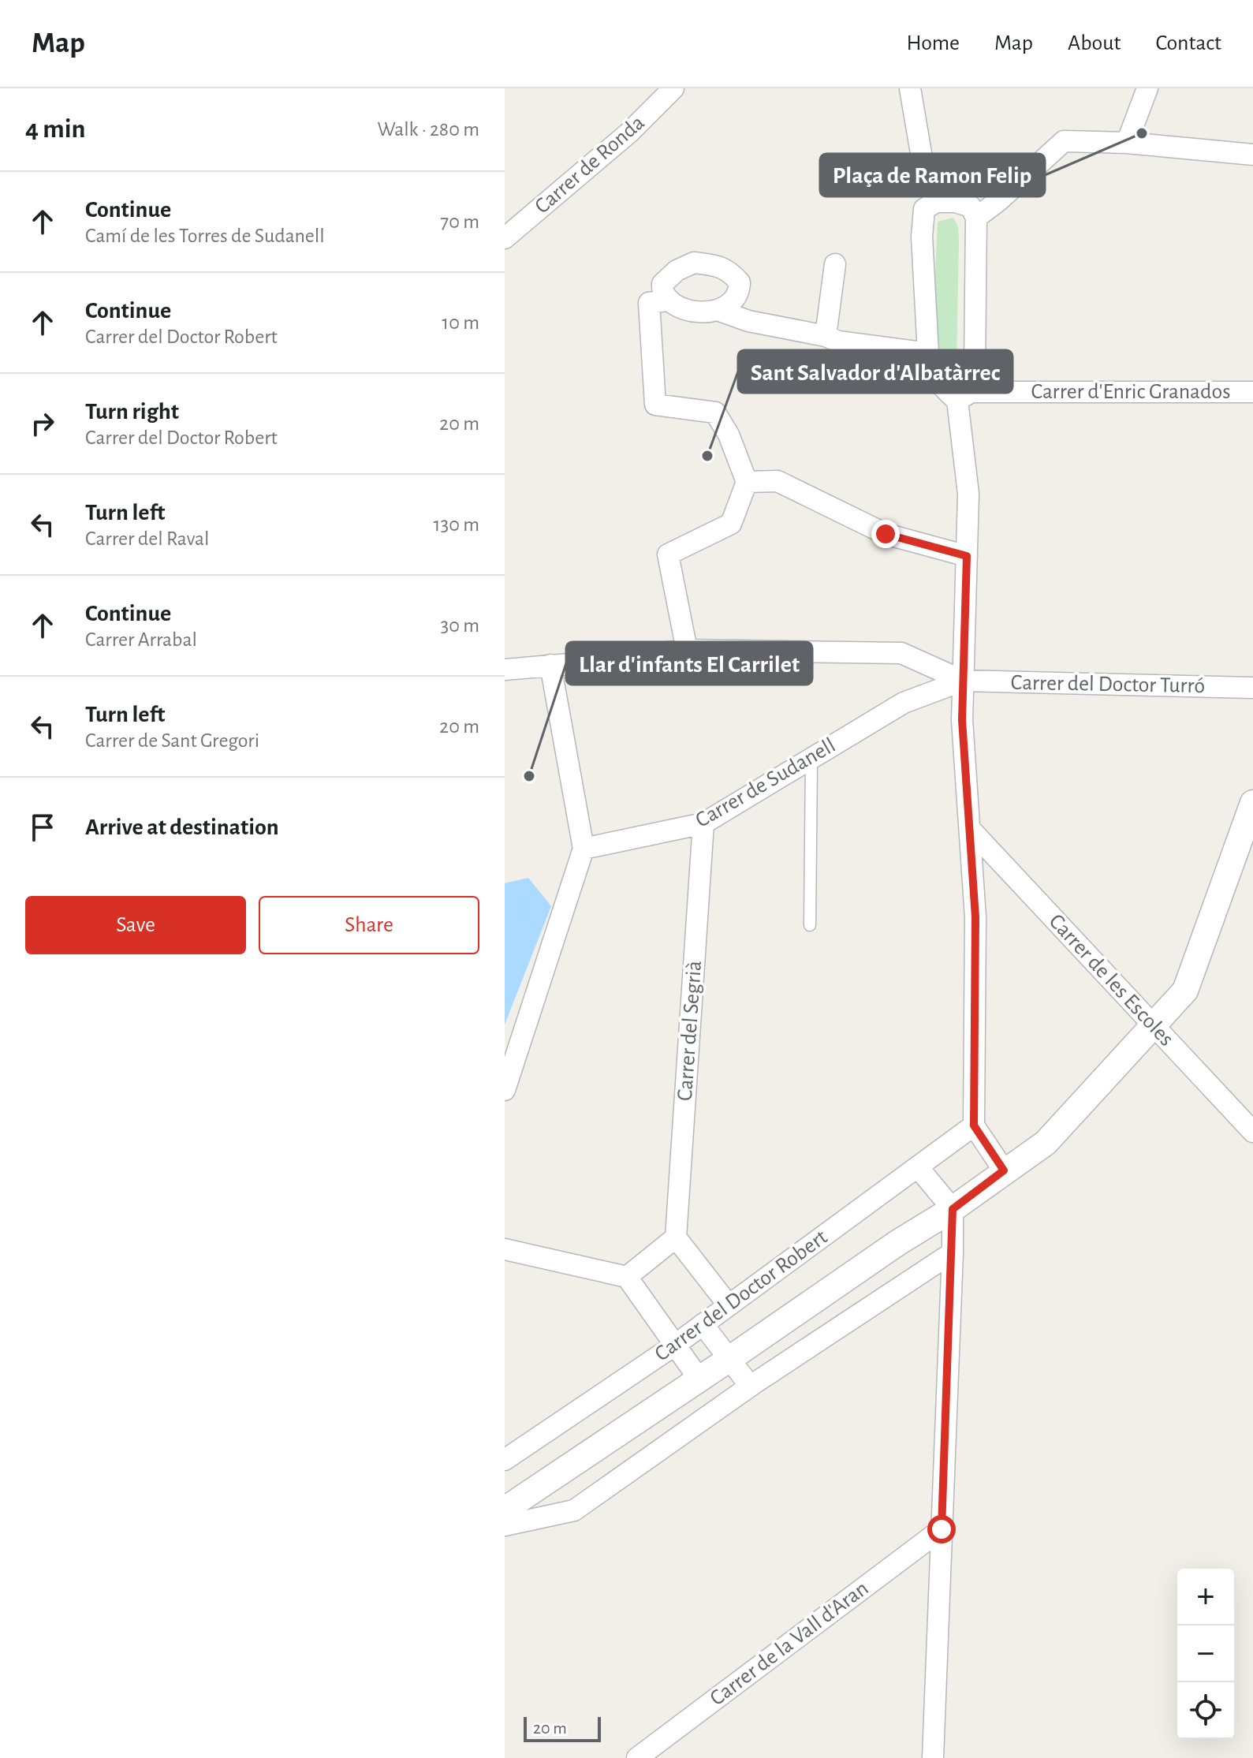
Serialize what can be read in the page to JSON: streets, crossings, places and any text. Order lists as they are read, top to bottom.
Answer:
{
  "streets": {
    "street": [
      "Carrer de Ronda",
      "Carrer d'Enric Granados",
      "Carrer del Doctor Turró",
      "Carrer de Sudanell",
      "Carrer de les Escoles",
      "Carrer del Segrià",
      "Carrer del Doctor Robert",
      "Carrer de la Vall d'Aran"
    ]
  },
  "crossings": [
    ["Carrer del Doctor Turró", "Carrer de Sudanell"],
    ["Carrer de Sudanell", "Carrer del Segrià"],
    ["Carrer de les Escoles", "Carrer del Doctor Robert"]
  ],
  "places": ["Plaça de Ramon Felip", "Sant Salvador d'Albatàrrec", "Llar d'infants El Carrilet"],
  "scale_bar": "20 m",
  "page": {
    "header": "Map",
    "nav": [
      "Home",
      "Map",
      "About",
      "Contact"
    ],
    "heading": ["4 min", "Walk · 280 m"],
    "list": [
      ["Continue", "Camí de les Torres de Sudanell", "70 m"],
      ["Continue", "Carrer del Doctor Robert", "10 m"],
      ["Turn right", "Carrer del Doctor Robert", "20 m"],
      ["Turn left", "Carrer del Raval", "130 m"],
      ["Continue", "Carrer Arrabal", "30 m"],
      ["Turn left", "Carrer de Sant Gregori", "20 m"],
      "Arrive at destination"
    ],
    "buttons": ["Save", "Share"],
    "map_buttons": ["+", "−"],
    "scale": "20 m"
  }
}
